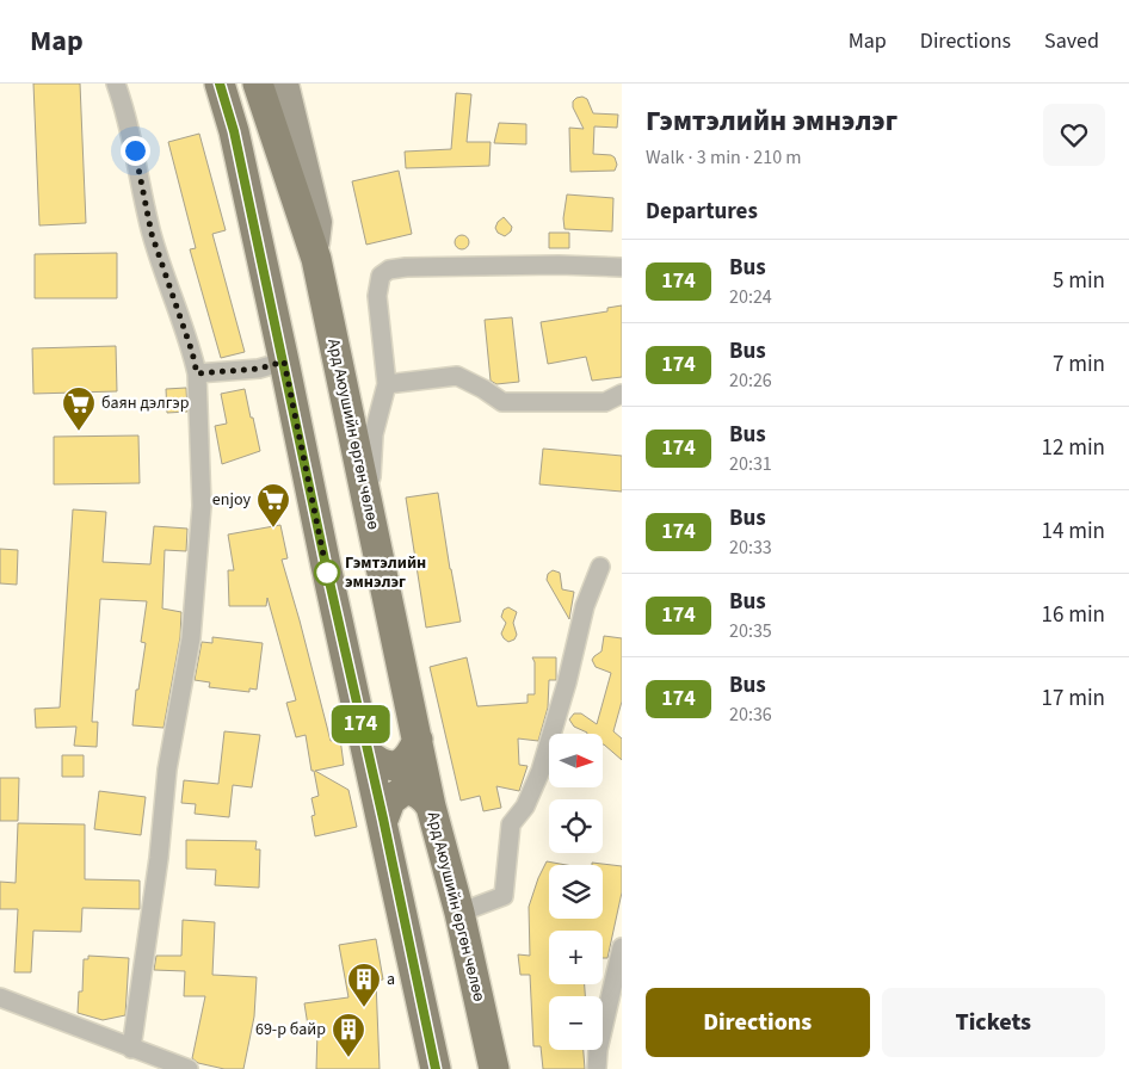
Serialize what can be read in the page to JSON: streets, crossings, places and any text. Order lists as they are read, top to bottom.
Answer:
{
  "streets": {
    "main road": ["Ард Аюушийн өргөн чөлөө"]
  },
  "places": {
    "supermarket": ["баян дэлгэр", "enjoy"],
    "other": ["Гэмтэлийн эмнэлэг"],
    "building": ["а", "69-р байр"]
  },
  "lines": ["bus line 174"],
  "north": "right",
  "page": {
    "header": "Map",
    "nav": ["Map", "Directions", "Saved"],
    "on_map": "174",
    "heading": [
      ["Гэмтэлийн эмнэлэг", "Walk · 3 min · 210 m"],
      "Departures"
    ],
    "list": [
      {
        "mark": "174",
        "name": "Bus",
        "note": "20:24",
        "value": "5 min"
      },
      {
        "mark": "174",
        "name": "Bus",
        "note": "20:26",
        "value": "7 min"
      },
      {
        "mark": "174",
        "name": "Bus",
        "note": "20:31",
        "value": "12 min"
      },
      {
        "mark": "174",
        "name": "Bus",
        "note": "20:33",
        "value": "14 min"
      },
      {
        "mark": "174",
        "name": "Bus",
        "note": "20:35",
        "value": "16 min"
      },
      {
        "mark": "174",
        "name": "Bus",
        "note": "20:36",
        "value": "17 min"
      }
    ],
    "map_buttons": ["+", "−"],
    "buttons": ["Directions", "Tickets"]
  }
}
